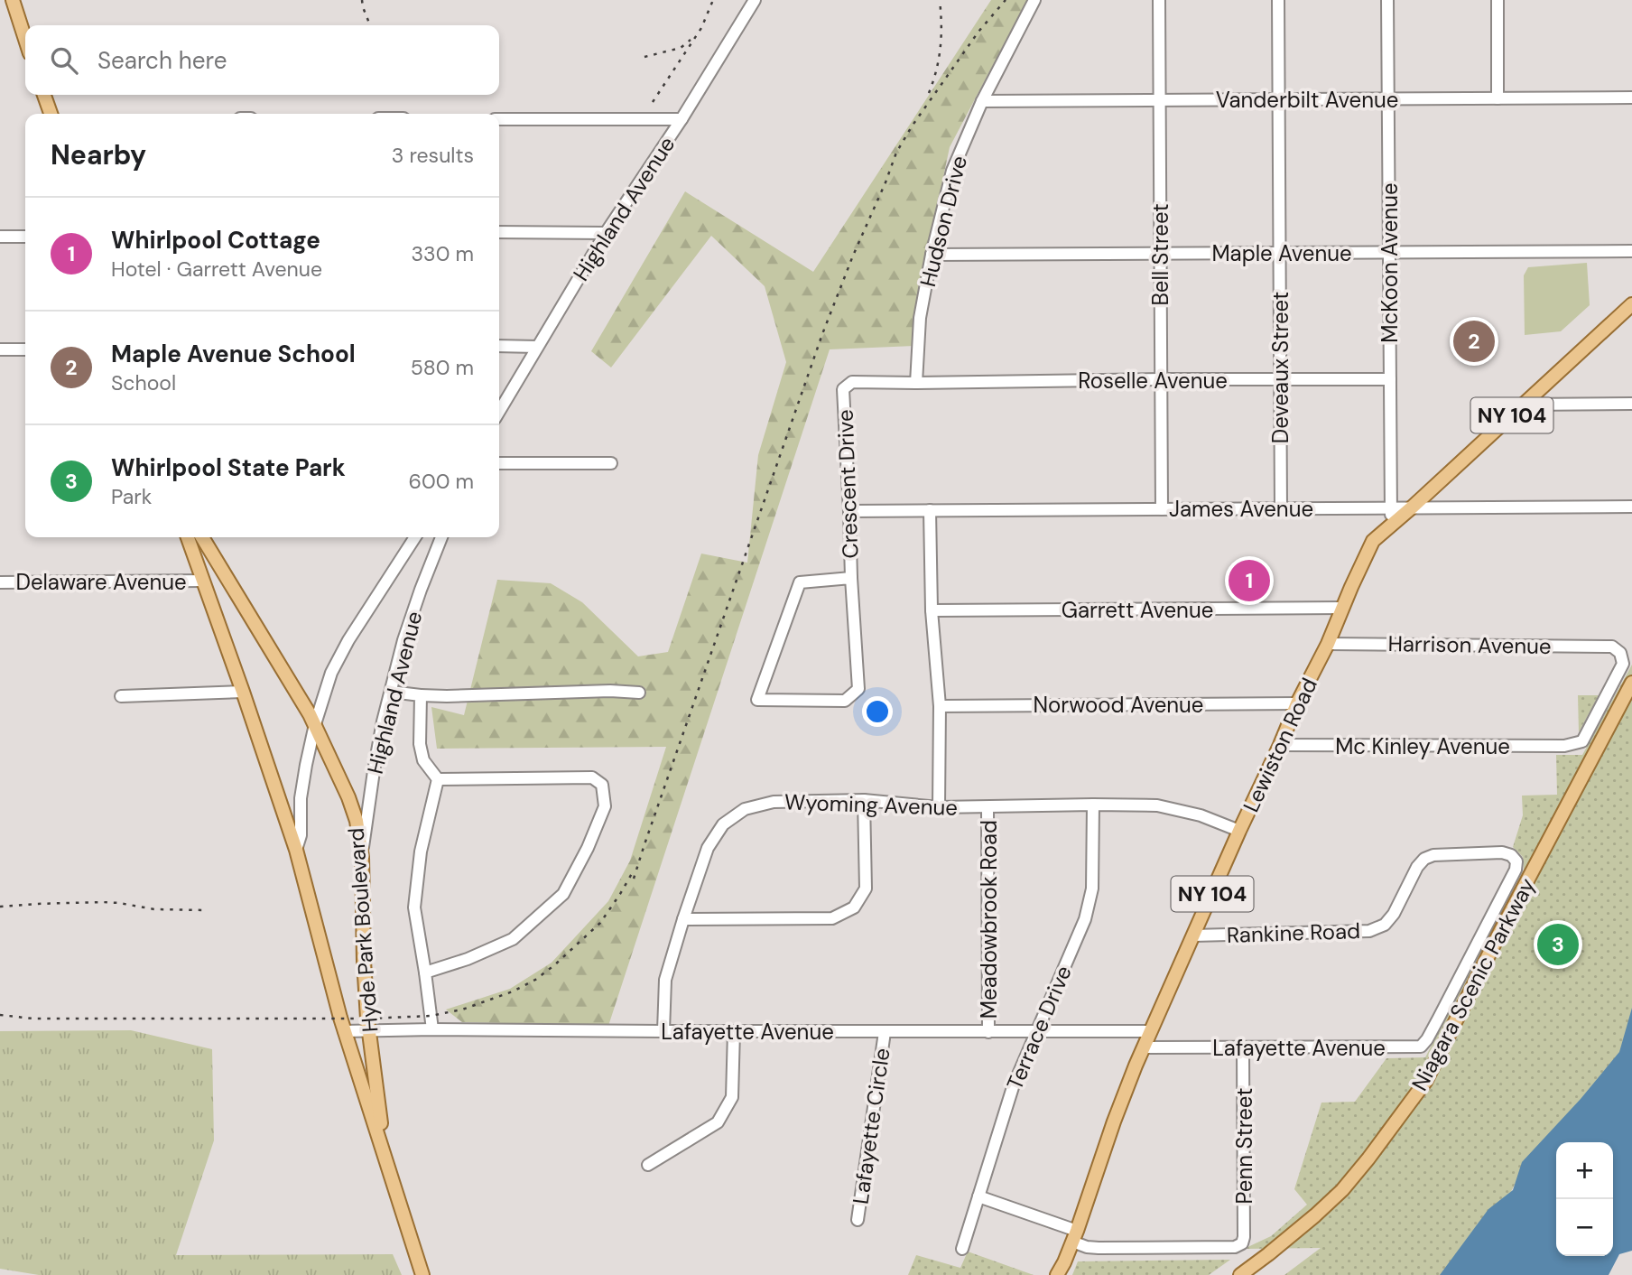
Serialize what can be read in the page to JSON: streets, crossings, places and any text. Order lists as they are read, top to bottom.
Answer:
{
  "streets": {
    "main road": [
      "NY 104",
      "Lewiston Road",
      "Hyde Park Boulevard",
      "Niagara Scenic Parkway"
    ],
    "street": [
      "Vanderbilt Avenue",
      "Highland Avenue",
      "Hudson Drive",
      "Maple Avenue",
      "Bell Street",
      "McKoon Avenue",
      "Deveaux Street",
      "Roselle Avenue",
      "Crescent Drive",
      "James Avenue",
      "Delaware Avenue",
      "Garrett Avenue",
      "Harrison Avenue",
      "Norwood Avenue",
      "Mc Kinley Avenue",
      "Wyoming Avenue",
      "Meadowbrook Road",
      "Rankine Road",
      "Terrace Drive",
      "Lafayette Avenue",
      "Lafayette Circle",
      "Penn Street"
    ]
  },
  "crossings": [
    ["Vanderbilt Avenue", "Hudson Drive"],
    ["Vanderbilt Avenue", "Bell Street"],
    ["Vanderbilt Avenue", "McKoon Avenue"],
    ["Vanderbilt Avenue", "Deveaux Street"],
    ["Highland Avenue", "Hyde Park Boulevard"],
    ["Hudson Drive", "Maple Avenue"],
    ["Hudson Drive", "Roselle Avenue"],
    ["Hudson Drive", "Crescent Drive"],
    ["Maple Avenue", "Bell Street"],
    ["Maple Avenue", "McKoon Avenue"],
    ["Maple Avenue", "Deveaux Street"],
    ["Bell Street", "Roselle Avenue"],
    ["Bell Street", "James Avenue"],
    ["McKoon Avenue", "Roselle Avenue"],
    ["McKoon Avenue", "James Avenue"],
    ["McKoon Avenue", "Lewiston Road"],
    ["Deveaux Street", "Roselle Avenue"],
    ["Deveaux Street", "James Avenue"],
    ["Roselle Avenue", "Crescent Drive"],
    ["Crescent Drive", "James Avenue"],
    ["James Avenue", "Lewiston Road"],
    ["Delaware Avenue", "Hyde Park Boulevard"],
    ["Garrett Avenue", "Lewiston Road"],
    ["Harrison Avenue", "Lewiston Road"],
    ["Harrison Avenue", "Mc Kinley Avenue"],
    ["Norwood Avenue", "Lewiston Road"],
    ["Lewiston Road", "Mc Kinley Avenue"],
    ["Lewiston Road", "Wyoming Avenue"],
    ["Lewiston Road", "Rankine Road"],
    ["Lewiston Road", "Lafayette Avenue"],
    ["Lewiston Road", "Penn Street"],
    ["Wyoming Avenue", "Meadowbrook Road"],
    ["Wyoming Avenue", "Terrace Drive"],
    ["Wyoming Avenue", "Lafayette Avenue"],
    ["Meadowbrook Road", "Lafayette Avenue"],
    ["Hyde Park Boulevard", "Lafayette Avenue"],
    ["Rankine Road", "Lafayette Avenue"],
    ["Terrace Drive", "Lafayette Avenue"],
    ["Lafayette Avenue", "Lafayette Circle"],
    ["Lafayette Avenue", "Penn Street"]
  ],
  "page": {
    "search": "Search here",
    "heading": ["Nearby", "3 results"],
    "list": [
      {
        "mark": "1",
        "name": "Whirlpool Cottage",
        "note": "Hotel · Garrett Avenue",
        "value": "330 m"
      },
      {
        "mark": "2",
        "name": "Maple Avenue School",
        "note": "School",
        "value": "580 m"
      },
      {
        "mark": "3",
        "name": "Whirlpool State Park",
        "note": "Park",
        "value": "600 m"
      }
    ],
    "pins": ["2", "1", "3"],
    "map_buttons": ["+", "−"]
  }
}
